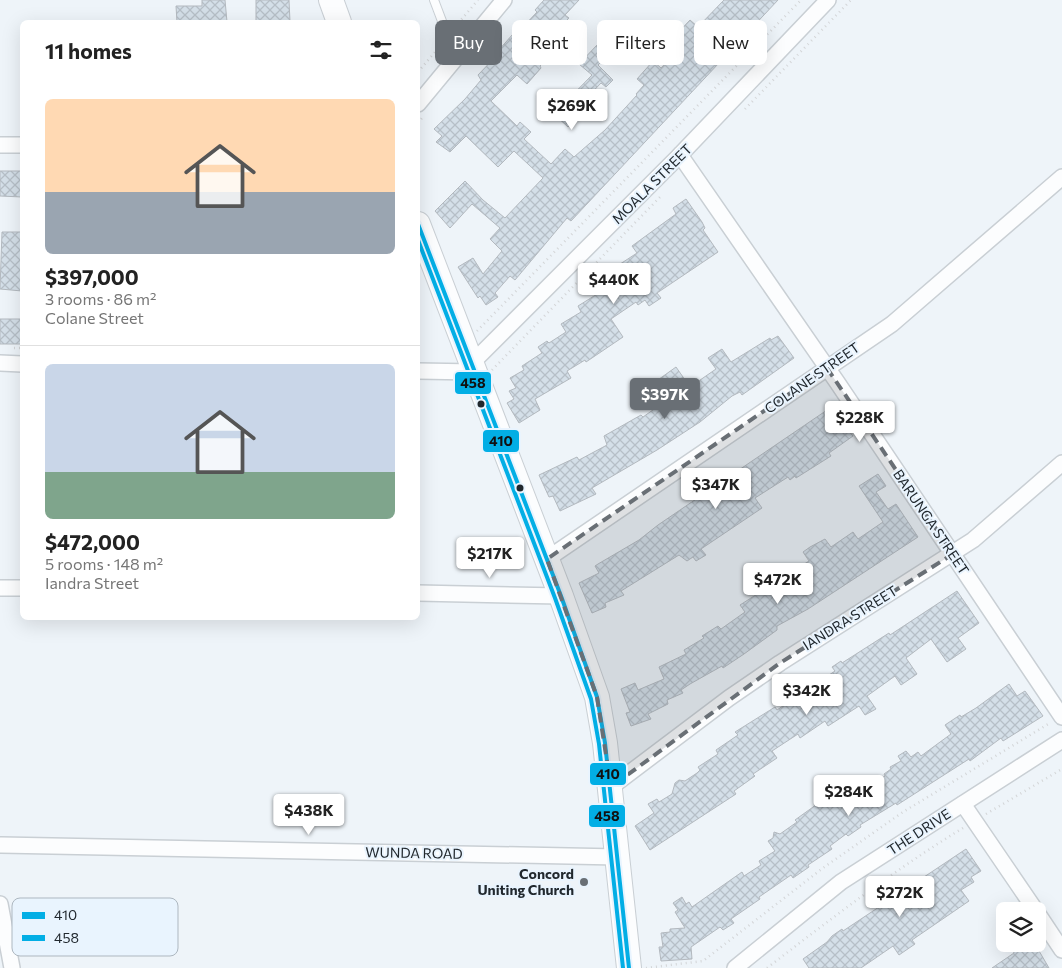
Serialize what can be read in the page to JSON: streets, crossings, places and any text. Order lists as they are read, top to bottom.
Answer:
{
  "streets": {
    "street": [
      "MOALA STREET",
      "COLANE STREET",
      "BARUNGA STREET",
      "IANDRA STREET",
      "THE DRIVE",
      "WUNDA ROAD"
    ]
  },
  "crossings": [
    ["MOALA STREET", "BARUNGA STREET"],
    ["COLANE STREET", "BARUNGA STREET"],
    ["BARUNGA STREET", "IANDRA STREET"]
  ],
  "places": ["Concord Uniting Church"],
  "lines": ["transit line 410", "transit line 458"],
  "legend": ["410", "458"],
  "page": {
    "chip": [
      "Buy",
      "Rent",
      "Filters",
      "New"
    ],
    "heading": "11 homes",
    "list": [
      {
        "name": "$397,000",
        "note": "3 rooms · 86 m² · Colane Street"
      },
      {
        "name": "$472,000",
        "note": "5 rooms · 148 m² · Iandra Street"
      }
    ],
    "price": [
      "$269K",
      "$440K",
      "$397K",
      "$228K",
      "$347K",
      "$217K",
      "$472K",
      "$342K",
      "$284K",
      "$438K",
      "$272K"
    ]
  }
}
